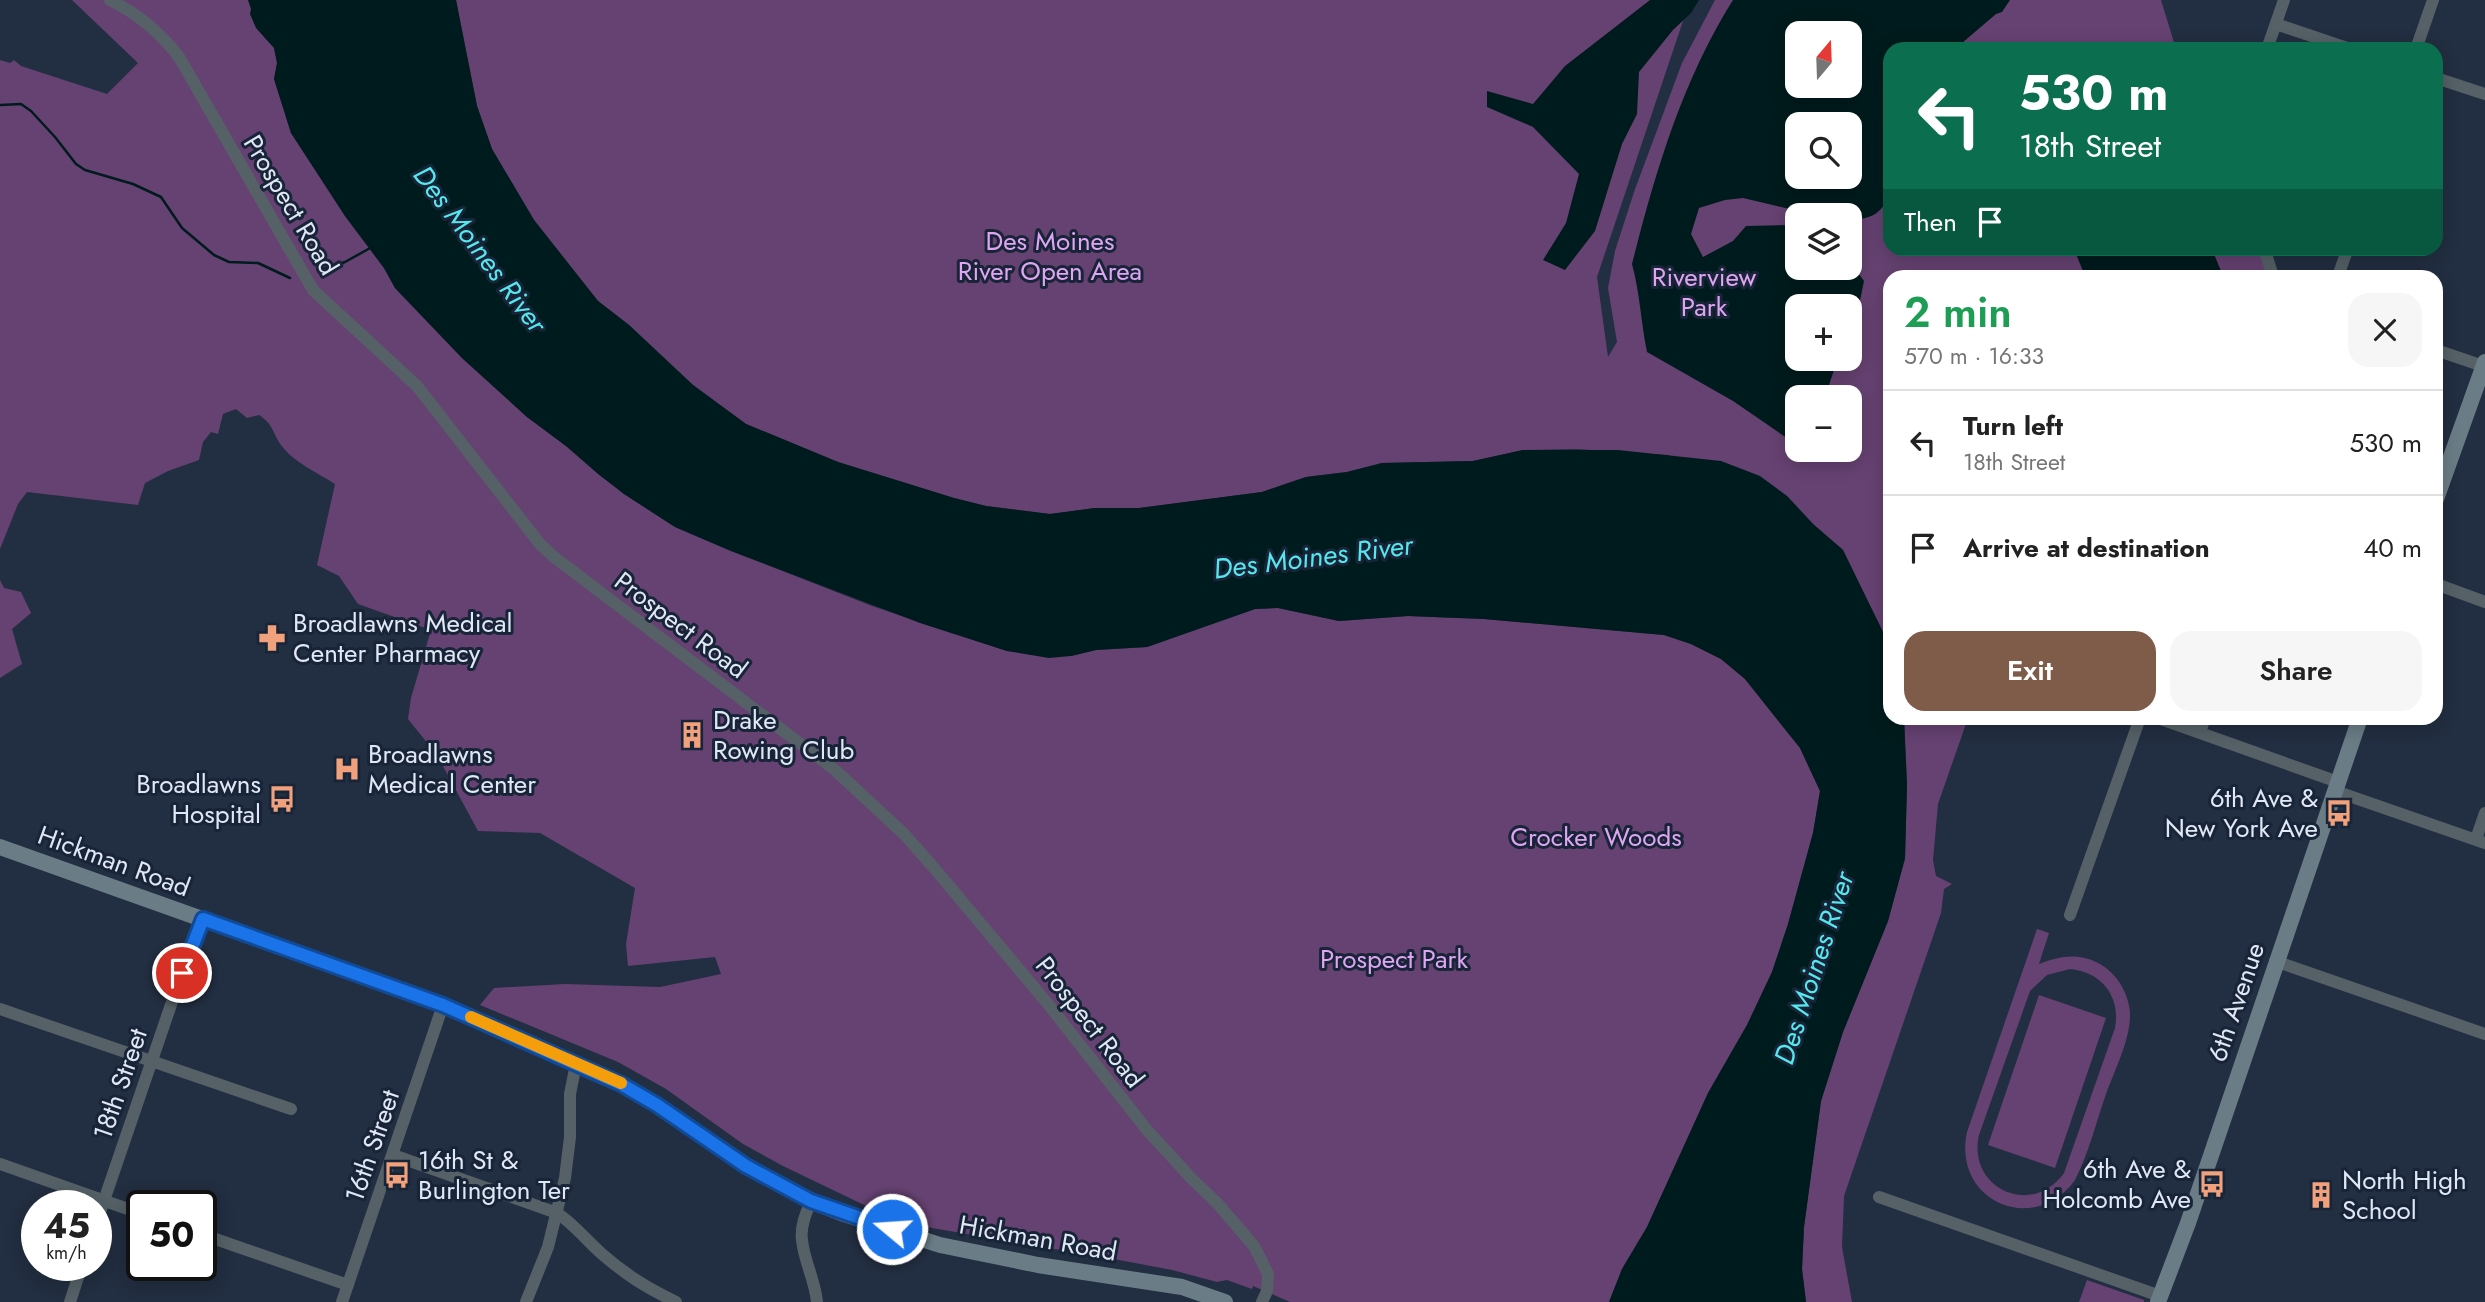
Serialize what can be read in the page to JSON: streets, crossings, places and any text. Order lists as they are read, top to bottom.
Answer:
{
  "streets": {
    "main road": ["Hickman Road", "6th Avenue"],
    "street": ["Prospect Road", "18th Street", "16th Street"]
  },
  "crossings": [
    ["Hickman Road", "18th Street"],
    ["Hickman Road", "16th Street"]
  ],
  "water": ["Des Moines River"],
  "parks": [
    "Des Moines River Open Area",
    "Riverview Park",
    "Crocker Woods",
    "Prospect Park"
  ],
  "places": {
    "pharmacy": ["Broadlawns Medical Center Pharmacy"],
    "building": ["Drake Rowing Club", "North High School"],
    "hospital": ["Broadlawns Medical Center"],
    "bus stop": [
      "Broadlawns Hospital",
      "6th Ave & New York Ave",
      "16th St & Burlington Ter",
      "6th Ave & Holcomb Ave"
    ]
  },
  "north": "top",
  "page": {
    "map_buttons": ["+", "−"],
    "turn": ["530 m", "18th Street"],
    "then": "Then",
    "heading": ["2 min", "570 m · 16:33"],
    "list": [
      {
        "name": "Turn left",
        "note": "18th Street",
        "value": "530 m"
      },
      {
        "name": "Arrive at destination",
        "value": "40 m"
      }
    ],
    "buttons": ["Exit", "Share"],
    "speed": "45 km/h",
    "limit": "50"
  }
}
